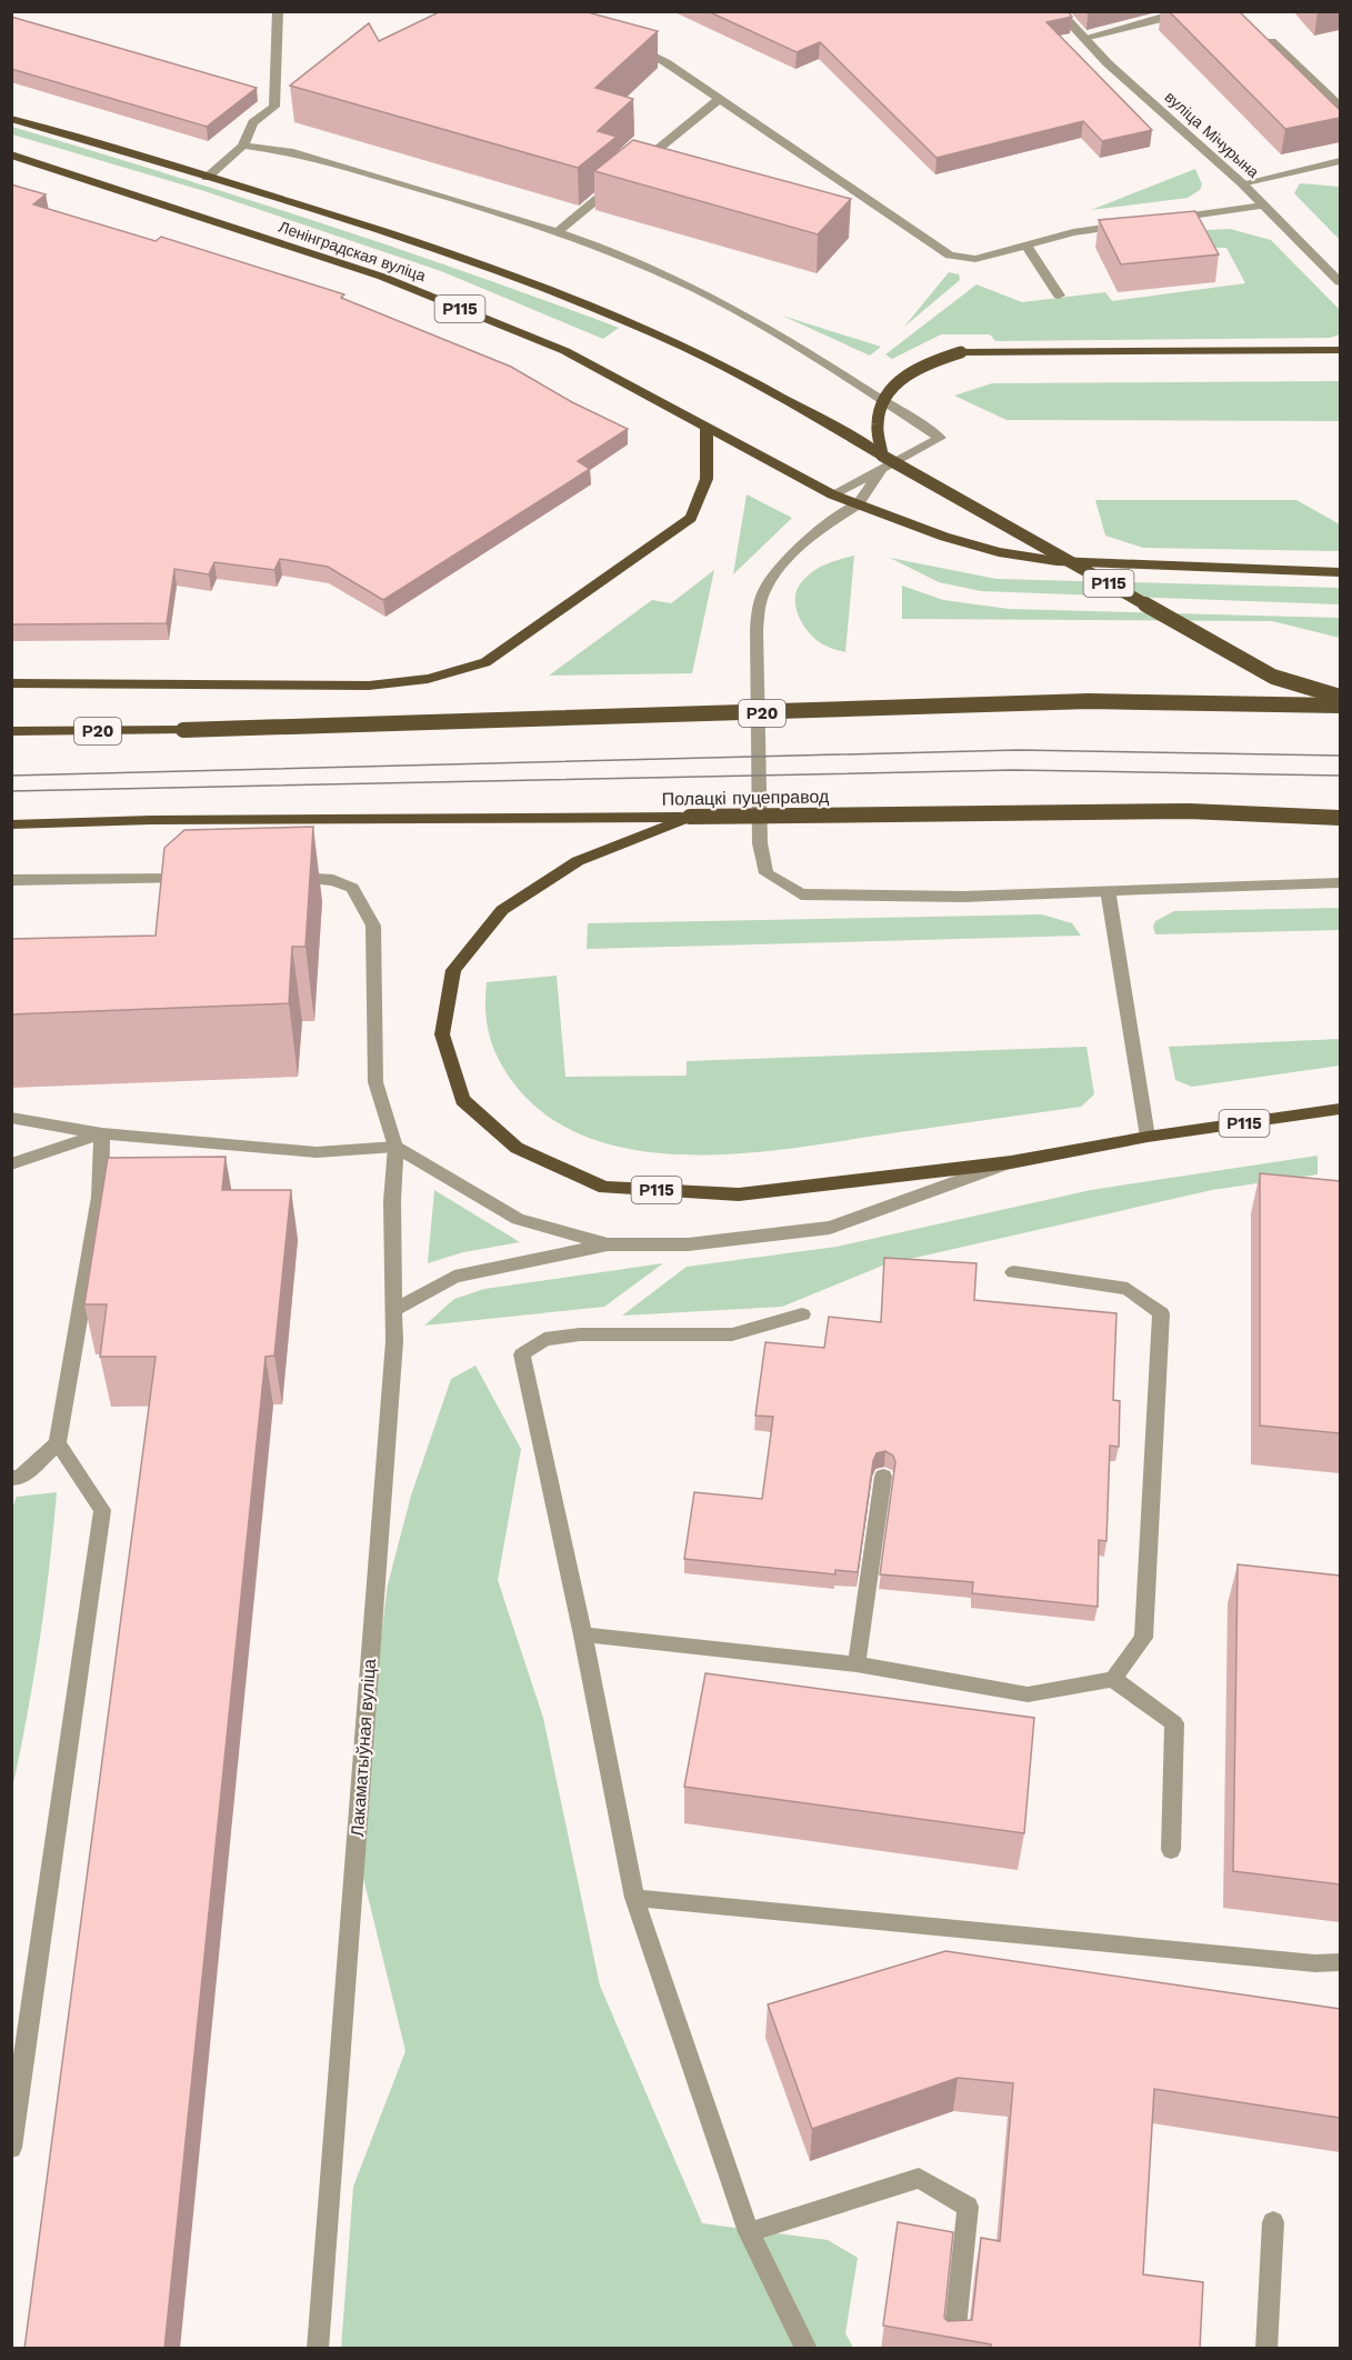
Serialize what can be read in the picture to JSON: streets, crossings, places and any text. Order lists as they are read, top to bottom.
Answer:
{
  "streets": {
    "main road": [
      "Ленінградская вуліца",
      "Р115",
      "Р20",
      "Полацкі пуцеправод"
    ],
    "street": ["вуліца Мічурына", "Лакаматыўная вуліца"]
  },
  "crossings": [
    ["Ленінградская вуліца", "Р115"],
    ["Р115", "Полацкі пуцеправод"]
  ]
}
